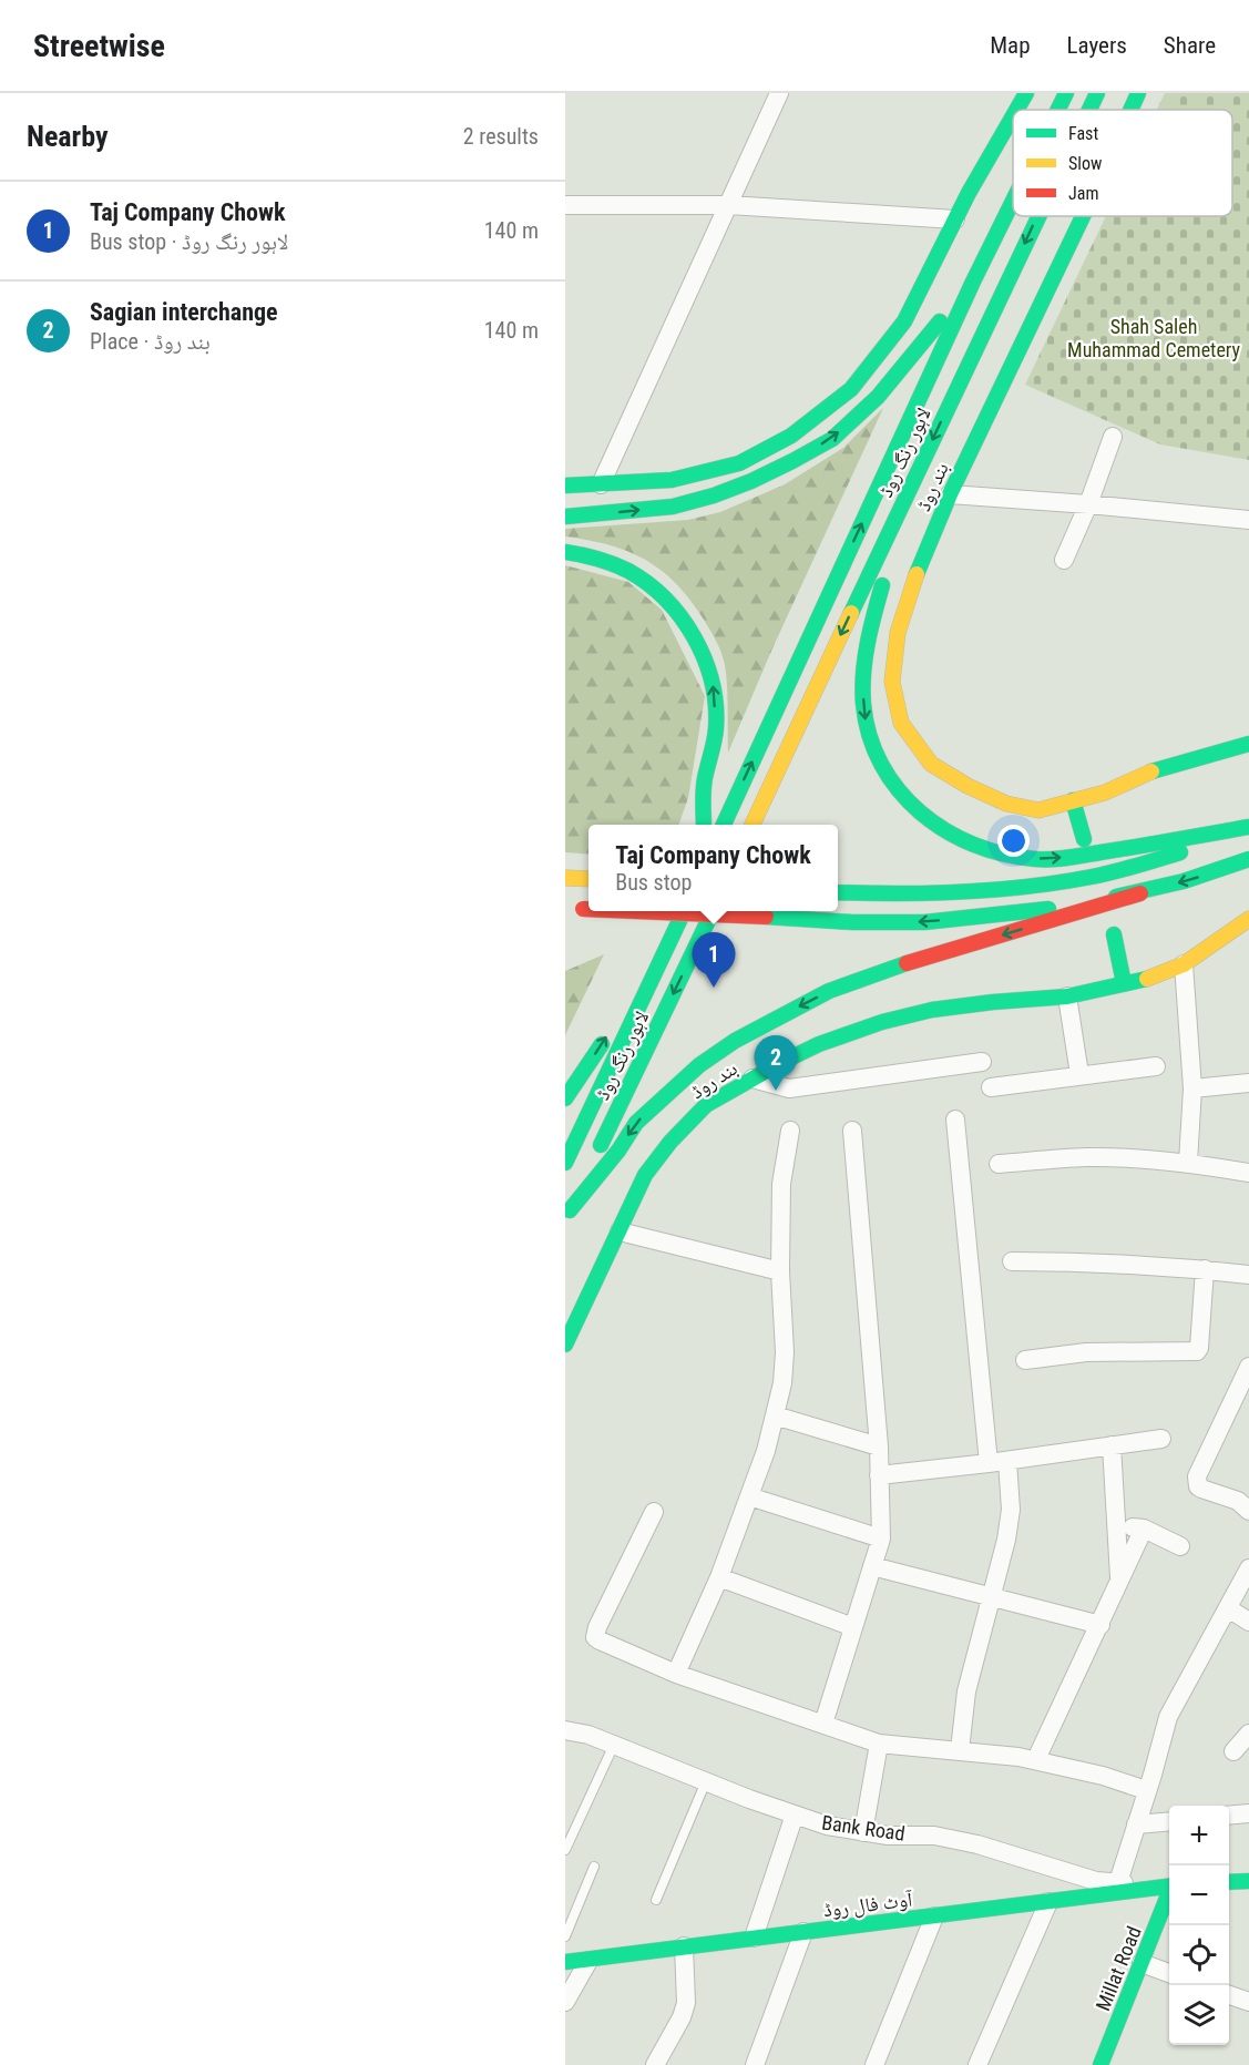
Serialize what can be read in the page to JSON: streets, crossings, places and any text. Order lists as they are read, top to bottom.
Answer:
{
  "streets": {
    "main road": [
      "لاہور رنگ روڈ",
      "بند روڈ",
      "آوٹ فال روڈ",
      "Millat Road"
    ],
    "street": ["Bank Road"]
  },
  "parks": ["Shah Saleh Muhammad Cemetery"],
  "legend": ["Fast", "Slow", "Jam"],
  "page": {
    "header": "Streetwise",
    "nav": ["Map", "Layers", "Share"],
    "heading": ["Nearby", "2 results"],
    "list": [
      {
        "mark": "1",
        "name": "Taj Company Chowk",
        "note": "Bus stop · لاہور رنگ روڈ",
        "value": "140 m"
      },
      {
        "mark": "2",
        "name": "Sagian interchange",
        "note": "Place · بند روڈ",
        "value": "140 m"
      }
    ],
    "popup": ["Taj Company Chowk", "Bus stop"],
    "pins": ["1", "2"],
    "map_buttons": ["+", "−"]
  }
}
